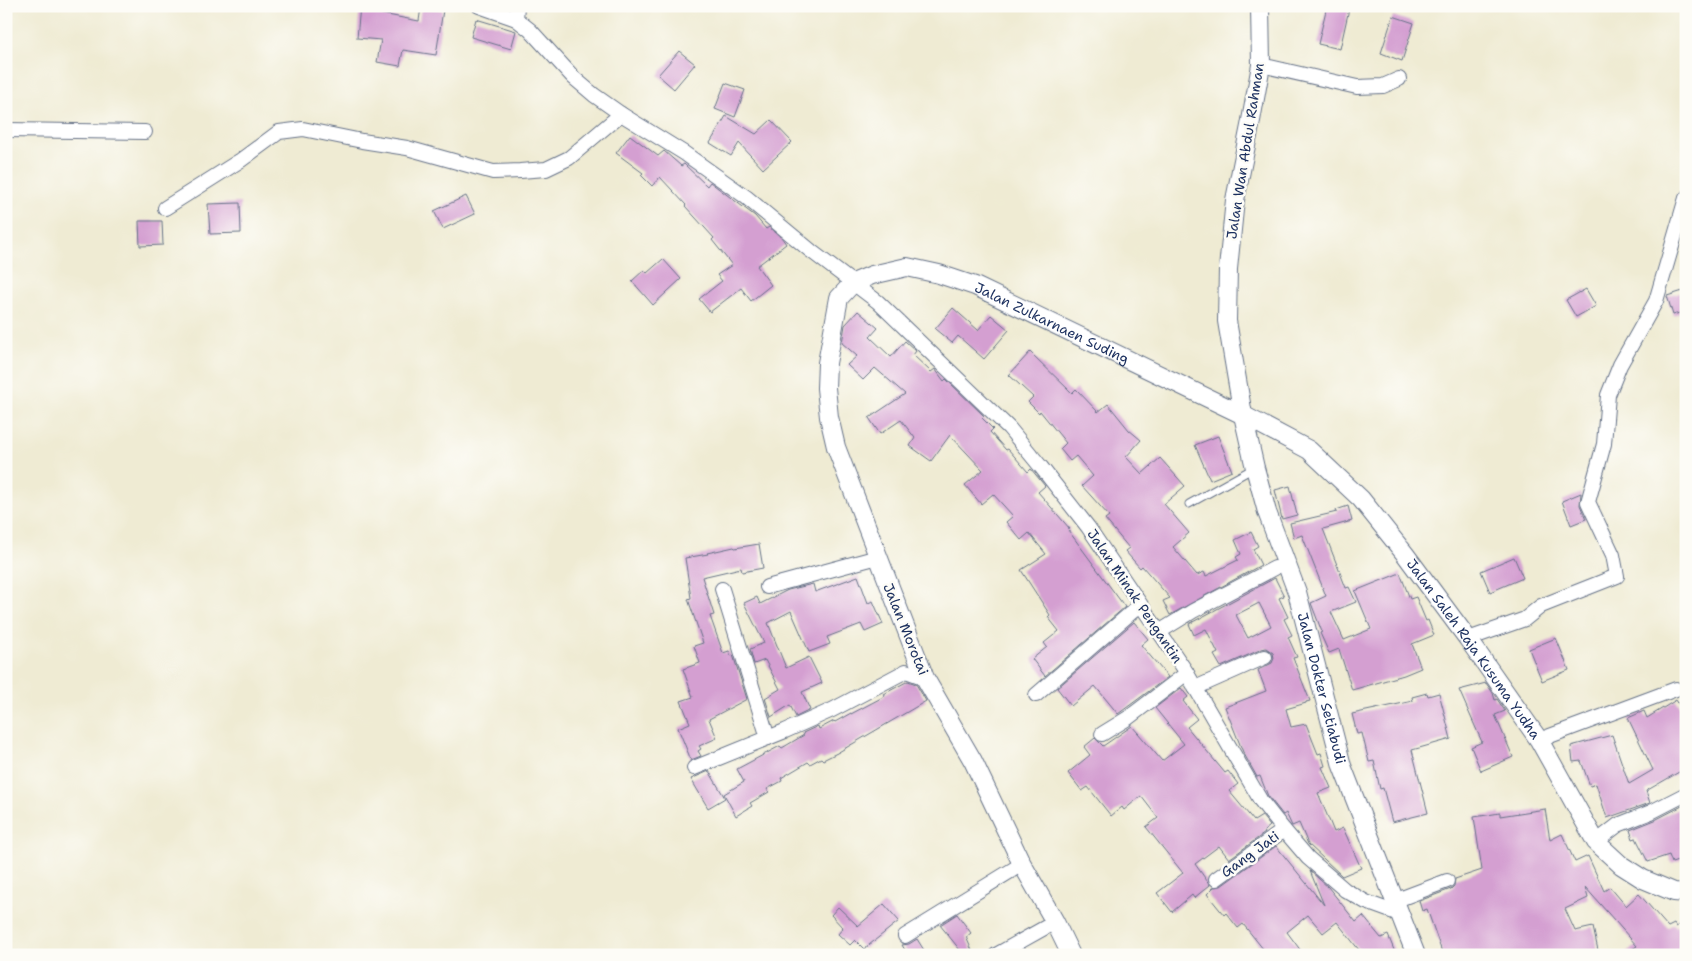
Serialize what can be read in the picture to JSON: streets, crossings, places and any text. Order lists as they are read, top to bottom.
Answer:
{
  "streets": {
    "street": [
      "Jalan Wan Abdul Rahman",
      "Jalan Zulkarnaen Suding",
      "Jalan Minak Pengantin",
      "Jalan Morotai",
      "Jalan Saleh Raja Kusuma Yudha",
      "Jalan Dokter Setiabudi",
      "Gang Jati"
    ]
  },
  "crossings": [
    ["Jalan Wan Abdul Rahman", "Jalan Zulkarnaen Suding"],
    ["Jalan Wan Abdul Rahman", "Jalan Saleh Raja Kusuma Yudha"],
    ["Jalan Wan Abdul Rahman", "Jalan Dokter Setiabudi"],
    ["Jalan Zulkarnaen Suding", "Jalan Minak Pengantin"],
    ["Jalan Zulkarnaen Suding", "Jalan Morotai"],
    ["Jalan Zulkarnaen Suding", "Jalan Saleh Raja Kusuma Yudha"],
    ["Jalan Zulkarnaen Suding", "Jalan Dokter Setiabudi"],
    ["Jalan Minak Pengantin", "Jalan Morotai"],
    ["Jalan Minak Pengantin", "Jalan Dokter Setiabudi"],
    ["Jalan Minak Pengantin", "Gang Jati"],
    ["Jalan Saleh Raja Kusuma Yudha", "Jalan Dokter Setiabudi"]
  ]
}
